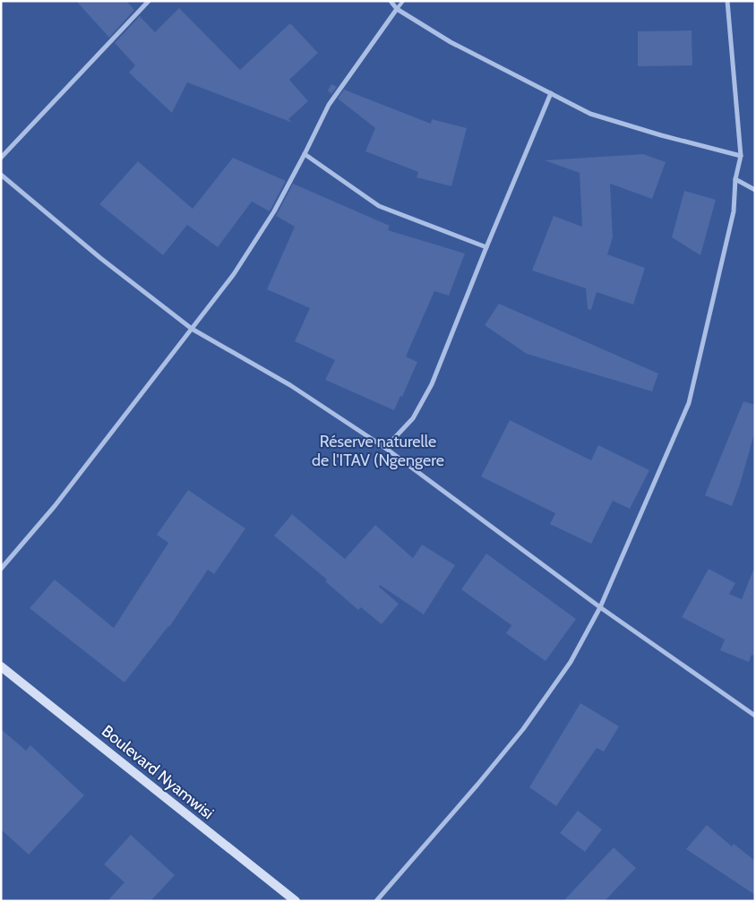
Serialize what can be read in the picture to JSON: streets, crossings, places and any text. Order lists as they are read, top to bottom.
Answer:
{
  "streets": {
    "main road": ["Boulevard Nyamwisi"]
  },
  "parks": ["Réserve naturelle de l'ITAV (Ngengere"]
}
